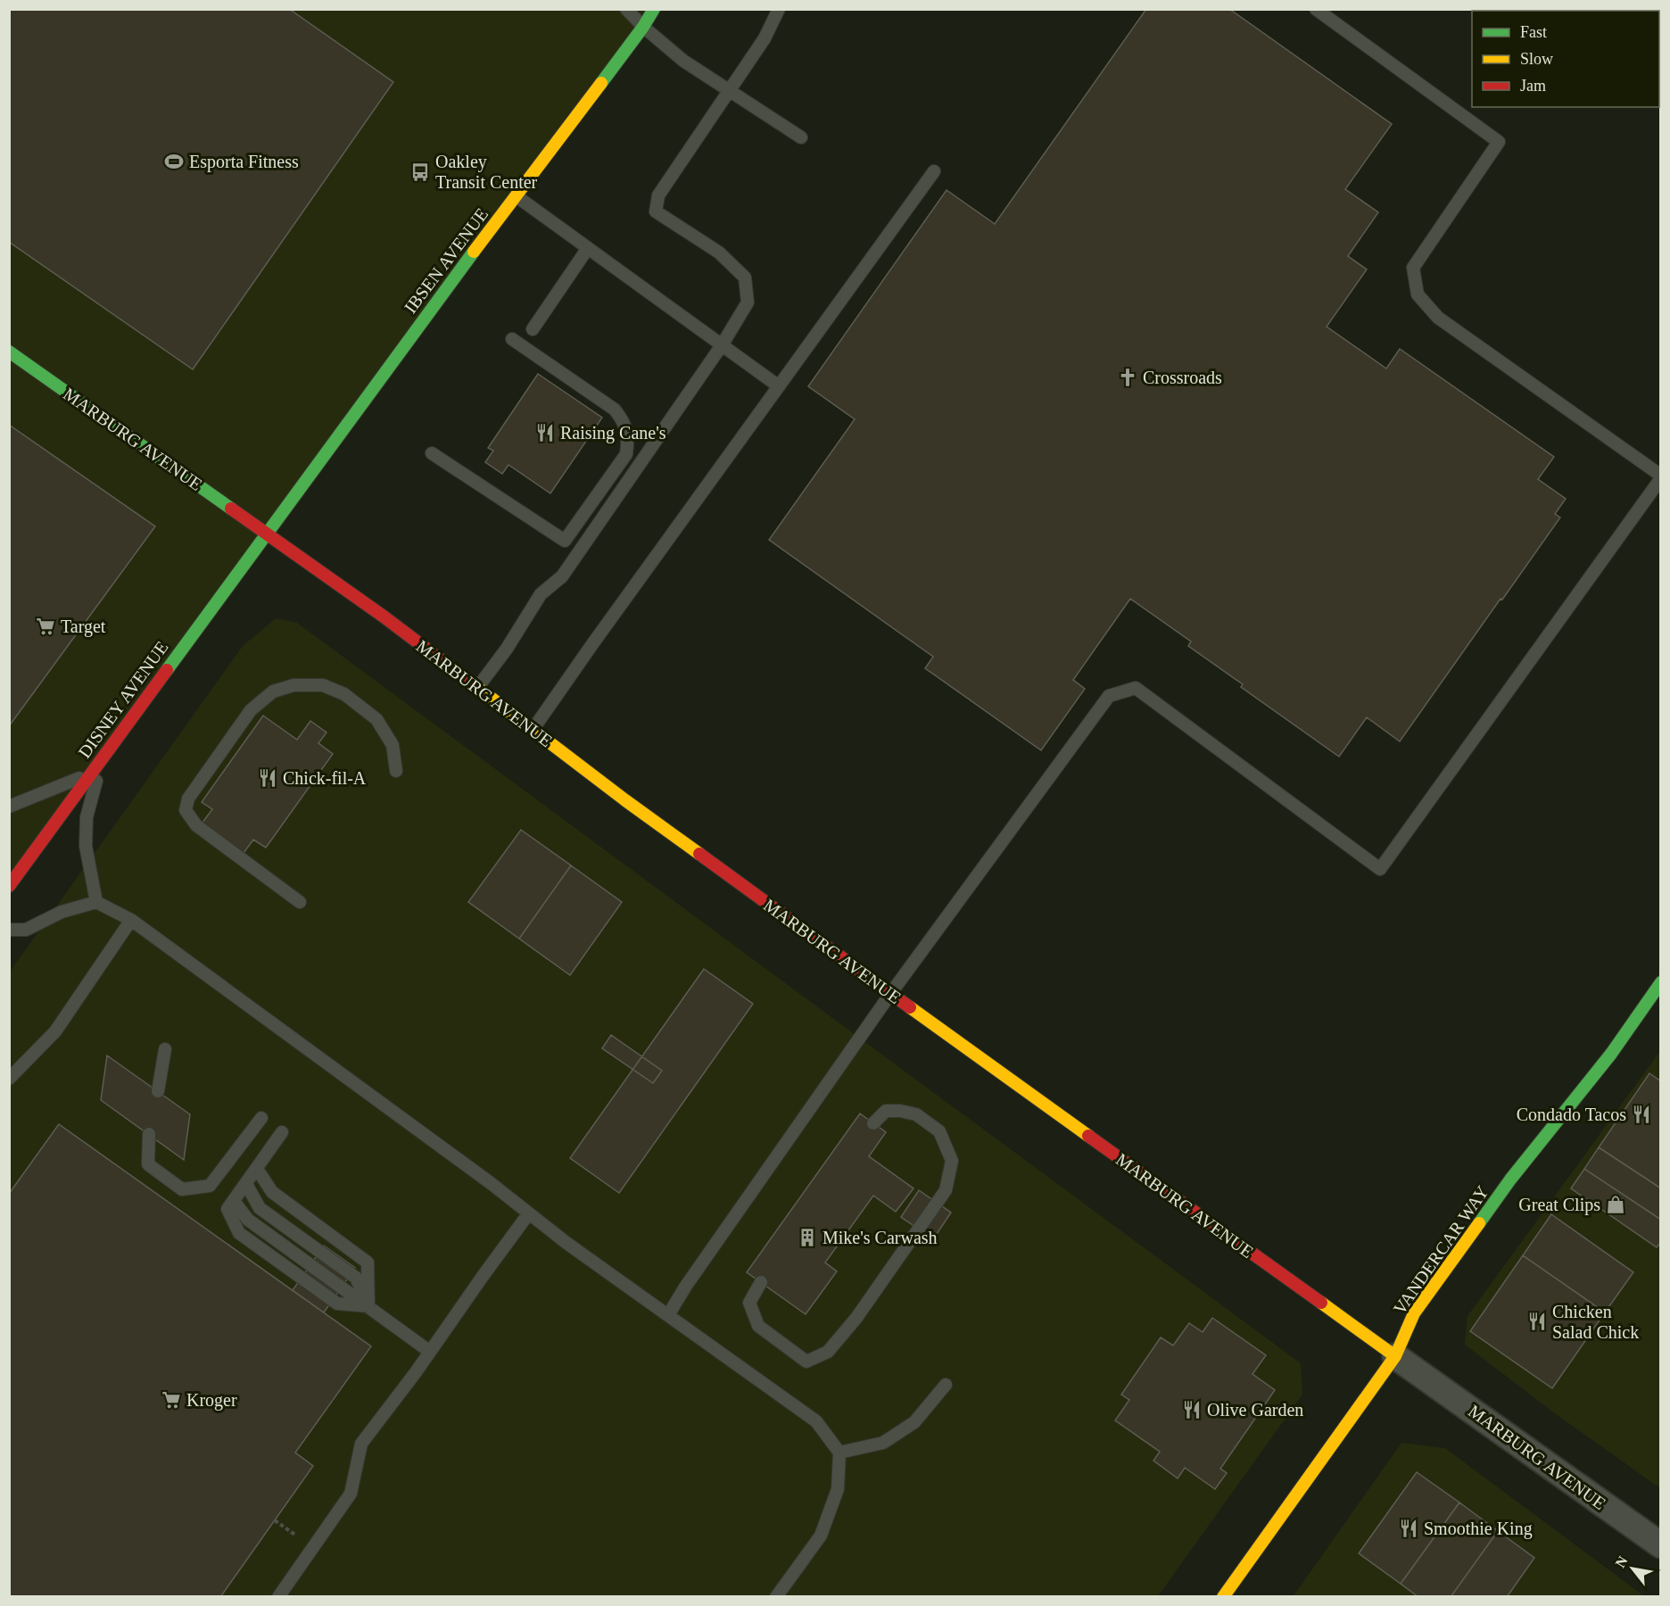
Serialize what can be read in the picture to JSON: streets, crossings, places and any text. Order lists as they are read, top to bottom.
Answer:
{
  "streets": {
    "street": [
      "IBSEN AVENUE",
      "MARBURG AVENUE",
      "DISNEY AVENUE",
      "VANDERCAR WAY"
    ]
  },
  "crossings": [
    ["IBSEN AVENUE", "MARBURG AVENUE"],
    ["IBSEN AVENUE", "DISNEY AVENUE"],
    ["MARBURG AVENUE", "DISNEY AVENUE"],
    ["MARBURG AVENUE", "VANDERCAR WAY"]
  ],
  "places": {
    "sports": ["Esporta Fitness"],
    "bus stop": ["Oakley Transit Center"],
    "church": ["Crossroads"],
    "restaurant": [
      "Raising Cane's",
      "Chick-fil-A",
      "Condado Tacos",
      "Chicken Salad Chick",
      "Olive Garden",
      "Smoothie King"
    ],
    "supermarket": ["Target", "Kroger"],
    "shop": ["Great Clips"],
    "building": ["Mike's Carwash"]
  },
  "legend": ["Fast", "Slow", "Jam"],
  "north": "top left"
}
